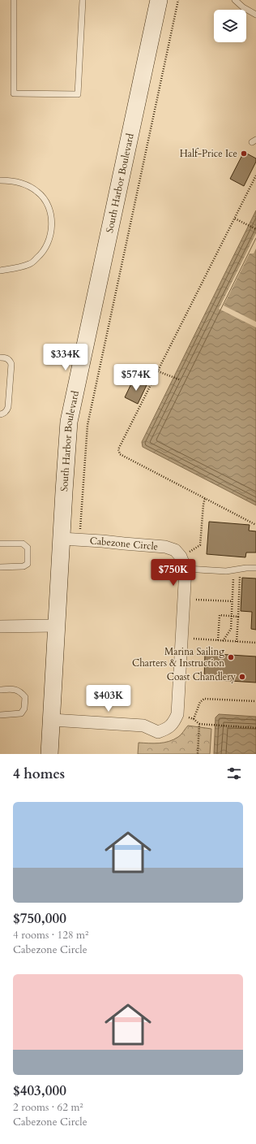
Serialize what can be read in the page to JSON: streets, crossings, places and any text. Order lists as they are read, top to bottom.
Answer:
{
  "streets": {
    "street": ["South Harbor Boulevard", "Cabezone Circle"]
  },
  "crossings": [
    ["South Harbor Boulevard", "Cabezone Circle"]
  ],
  "places": ["Half-Price Ice", "Marina Sailing Charters & Instruction", "Coast Chandlery"],
  "page": {
    "price": [
      "$334K",
      "$574K",
      "$750K",
      "$403K"
    ],
    "heading": "4 homes",
    "list": [
      {
        "name": "$750,000",
        "note": "4 rooms · 128 m² · Cabezone Circle"
      },
      {
        "name": "$403,000",
        "note": "2 rooms · 62 m² · Cabezone Circle"
      }
    ]
  }
}
